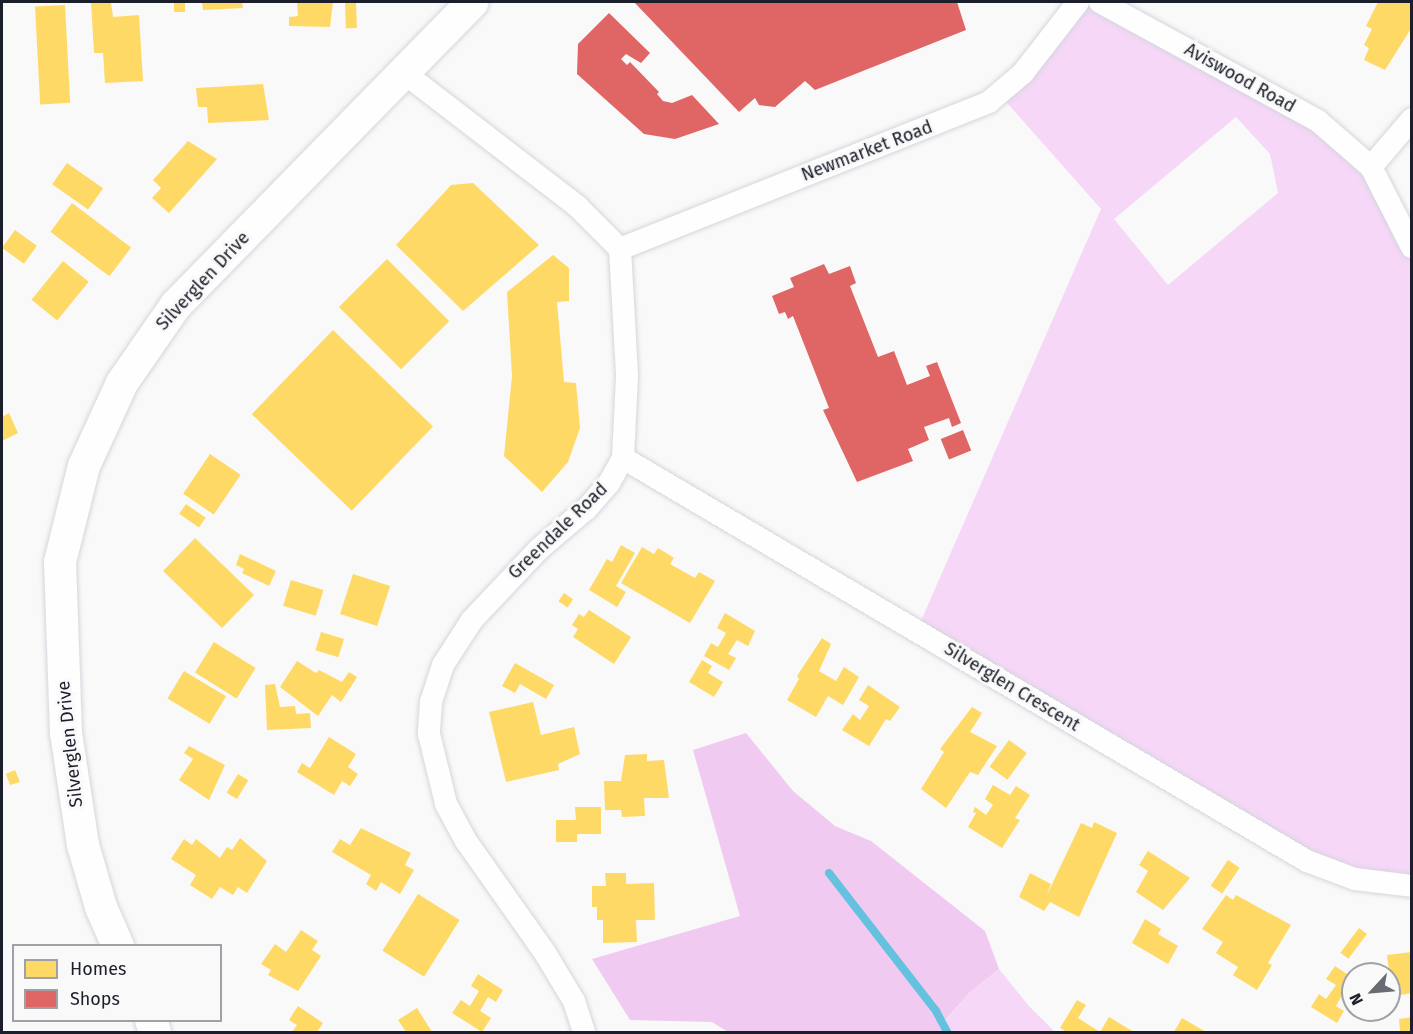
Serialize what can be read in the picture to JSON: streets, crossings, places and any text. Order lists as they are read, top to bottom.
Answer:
{
  "streets": {
    "street": [
      "Aviswood Road",
      "Newmarket Road",
      "Silverglen Drive",
      "Greendale Road",
      "Silverglen Crescent"
    ]
  },
  "crossings": [
    ["Newmarket Road", "Greendale Road"],
    ["Greendale Road", "Silverglen Crescent"]
  ],
  "legend": ["Homes", "Shops"],
  "north": "bottom left"
}
